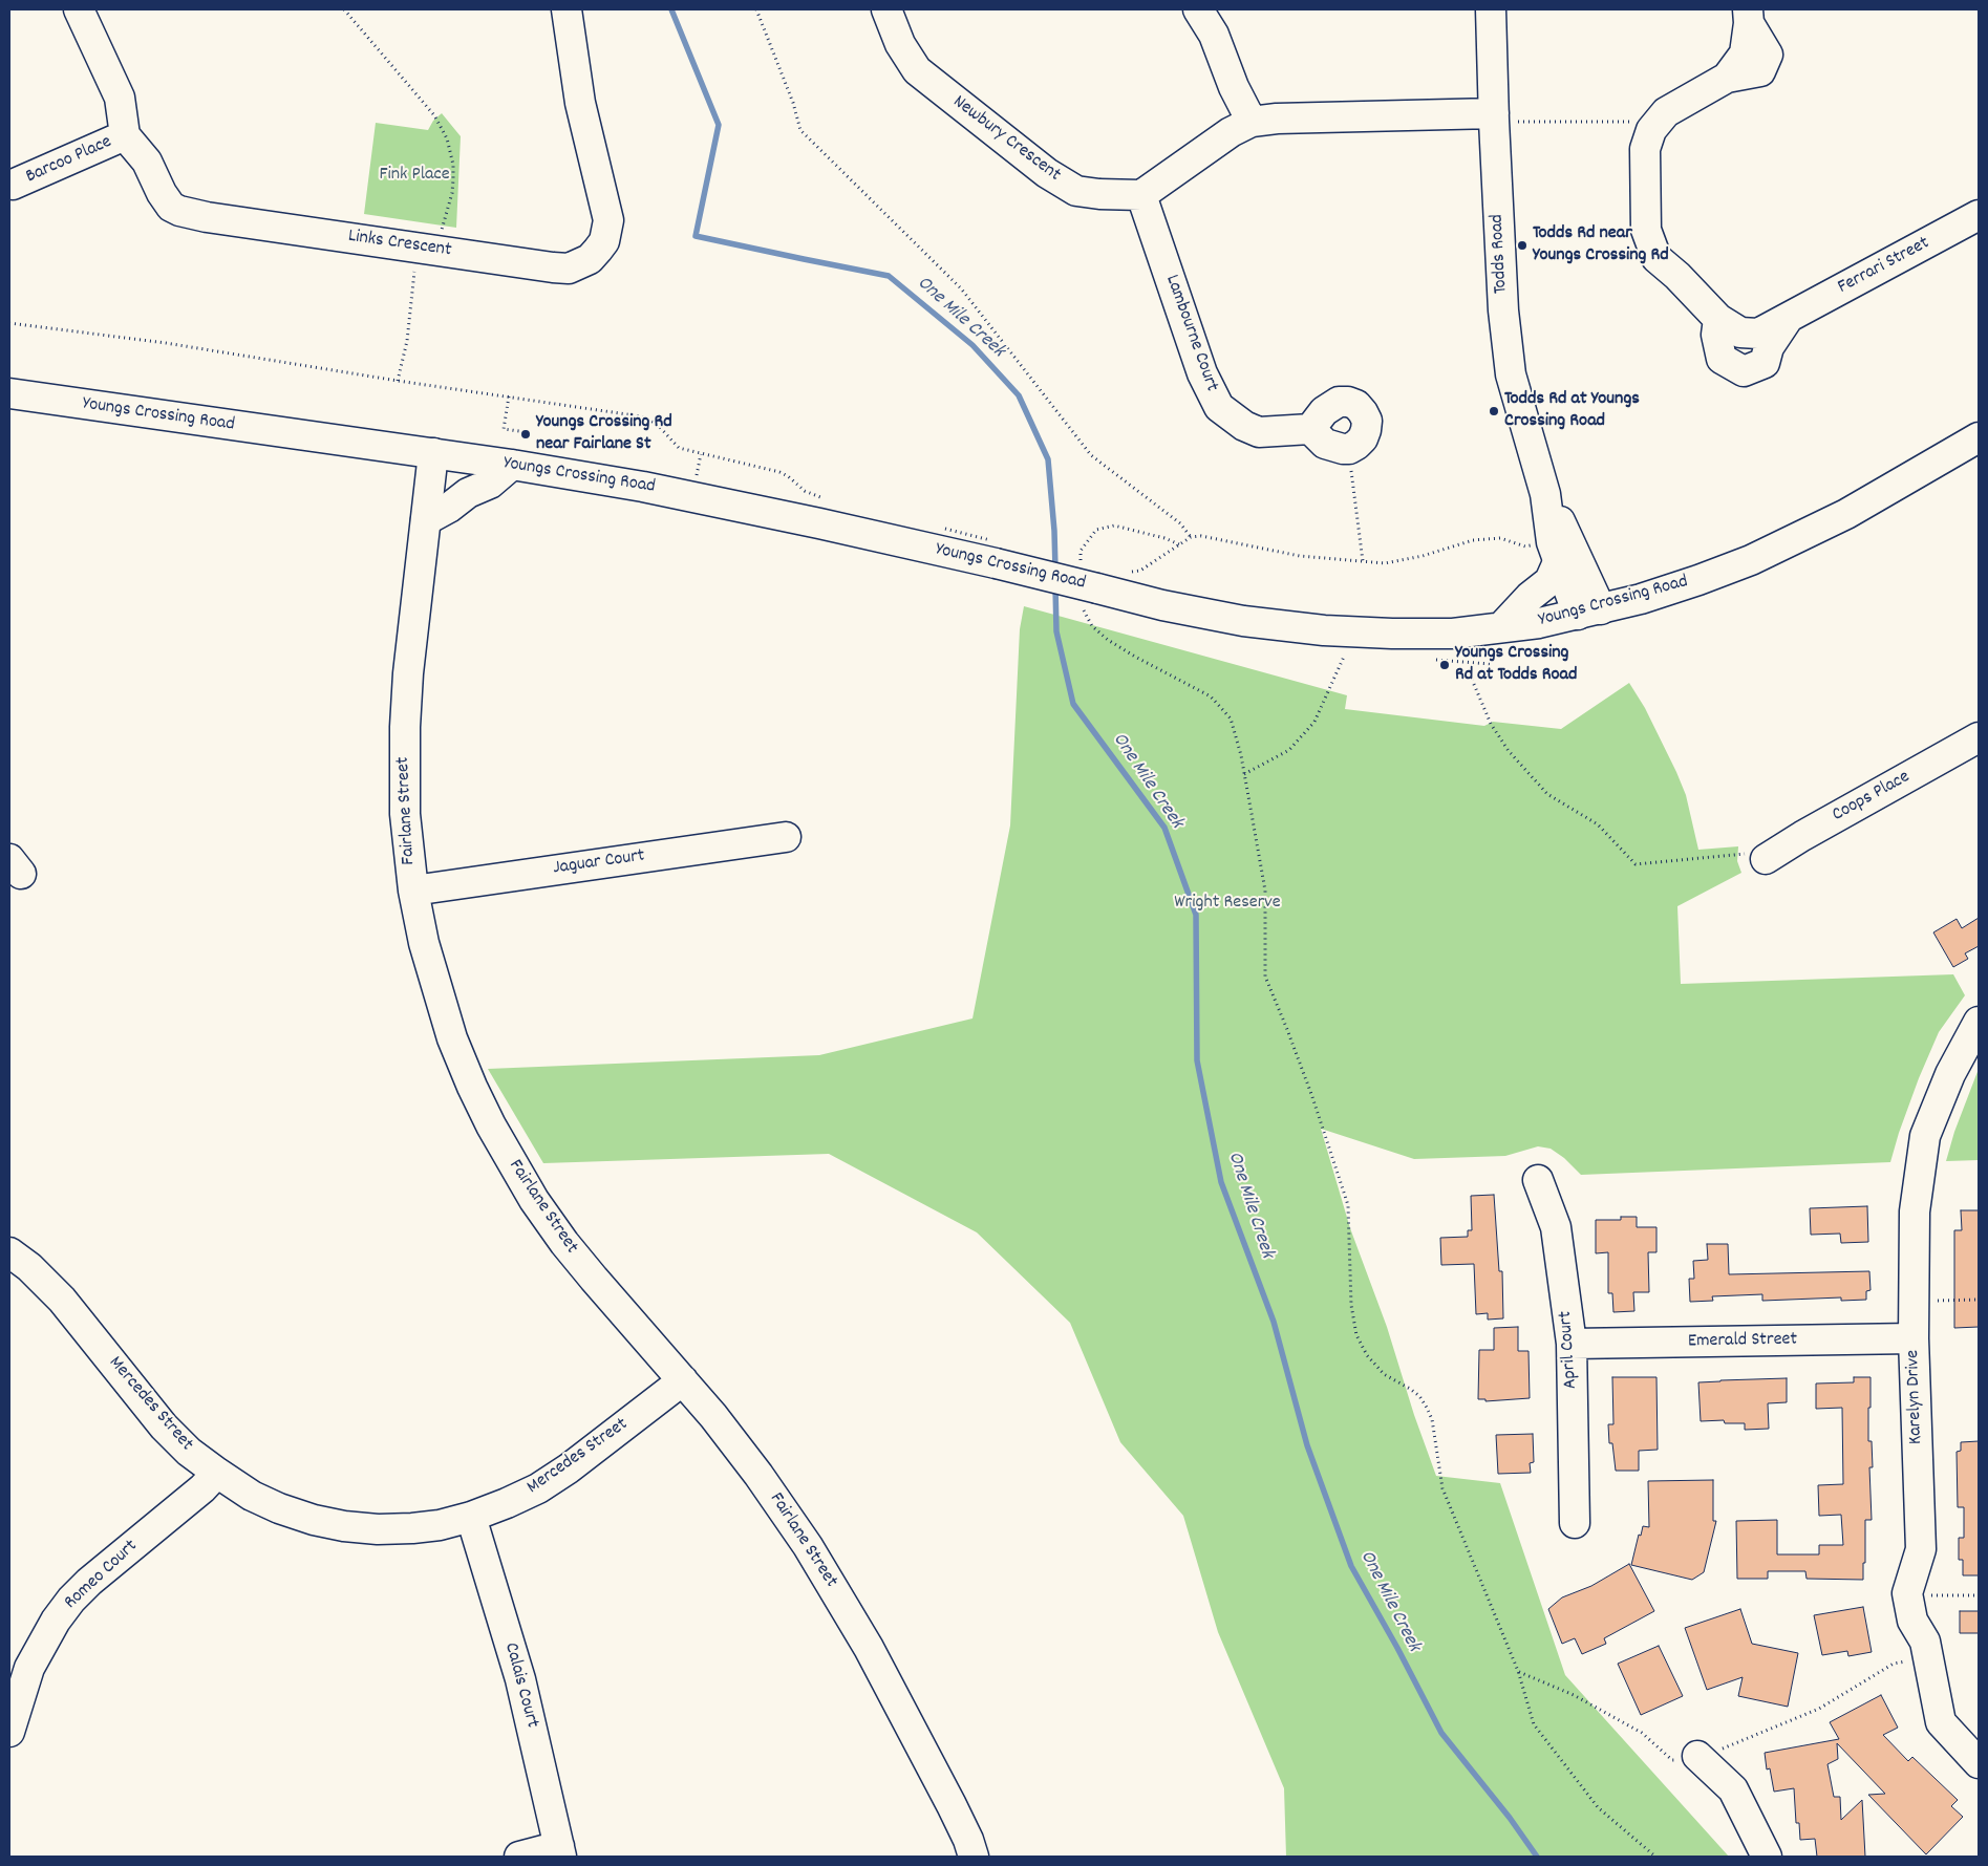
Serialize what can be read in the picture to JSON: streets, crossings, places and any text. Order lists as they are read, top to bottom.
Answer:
{
  "streets": {
    "street": [
      "Newbury Crescent",
      "Barcoo Place",
      "Links Crescent",
      "Todds Road",
      "Ferrari Street",
      "Lambourne Court",
      "Youngs Crossing Road",
      "Coops Place",
      "Fairlane Street",
      "Jaguar Court",
      "Emerald Street",
      "April Court",
      "Karelyn Drive",
      "Mercedes Street",
      "Romeo Court",
      "Calais Court"
    ]
  },
  "crossings": [
    ["Newbury Crescent", "Lambourne Court"],
    ["Barcoo Place", "Links Crescent"],
    ["Todds Road", "Youngs Crossing Road"],
    ["Youngs Crossing Road", "Fairlane Street"],
    ["Fairlane Street", "Jaguar Court"],
    ["Fairlane Street", "Mercedes Street"],
    ["Emerald Street", "April Court"],
    ["Emerald Street", "Karelyn Drive"],
    ["Mercedes Street", "Romeo Court"],
    ["Mercedes Street", "Calais Court"]
  ],
  "water": ["One Mile Creek"],
  "parks": ["Fink Place", "Wright Reserve"],
  "places": [
    "Todds Rd near Youngs Crossing Rd",
    "Todds Rd at Youngs Crossing Road",
    "Youngs Crossing Rd near Fairlane St",
    "Youngs Crossing Rd at Todds Road"
  ]
}
